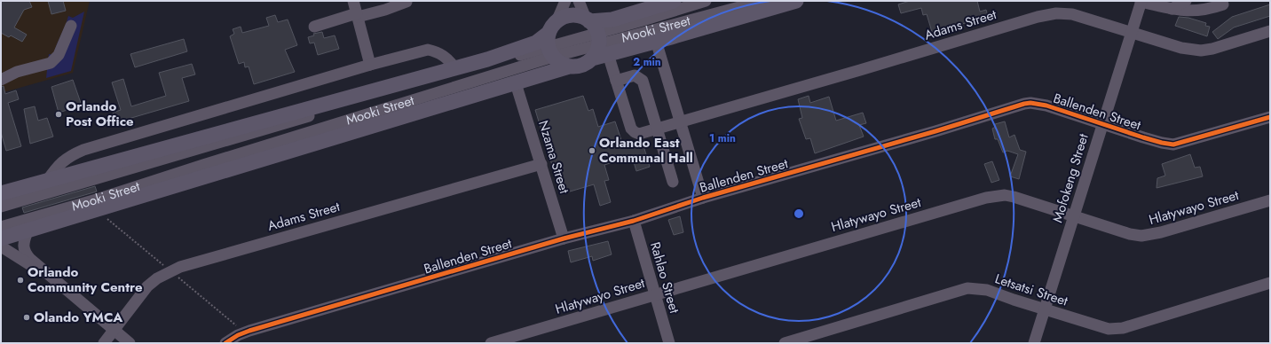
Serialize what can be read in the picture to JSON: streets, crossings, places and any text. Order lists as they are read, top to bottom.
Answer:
{
  "streets": {
    "main road": ["Mooki Street"],
    "street": [
      "Adams Street",
      "Ballenden Street",
      "Nzama Street",
      "Mofokeng Street",
      "Hlatywayo Street",
      "Rahlao Street",
      "Letsatsi Street"
    ]
  },
  "crossings": [
    ["Adams Street", "Nzama Street"],
    ["Adams Street", "Mofokeng Street"],
    ["Mooki Street", "Nzama Street"],
    ["Ballenden Street", "Nzama Street"],
    ["Ballenden Street", "Mofokeng Street"],
    ["Ballenden Street", "Rahlao Street"],
    ["Mofokeng Street", "Hlatywayo Street"],
    ["Mofokeng Street", "Letsatsi Street"],
    ["Hlatywayo Street", "Rahlao Street"]
  ],
  "places": [
    "Orlando Post Office",
    "Orlando East Communal Hall",
    "Orlando Community Centre",
    "Olando YMCA"
  ],
  "rings": ["2 min", "1 min"]
}
